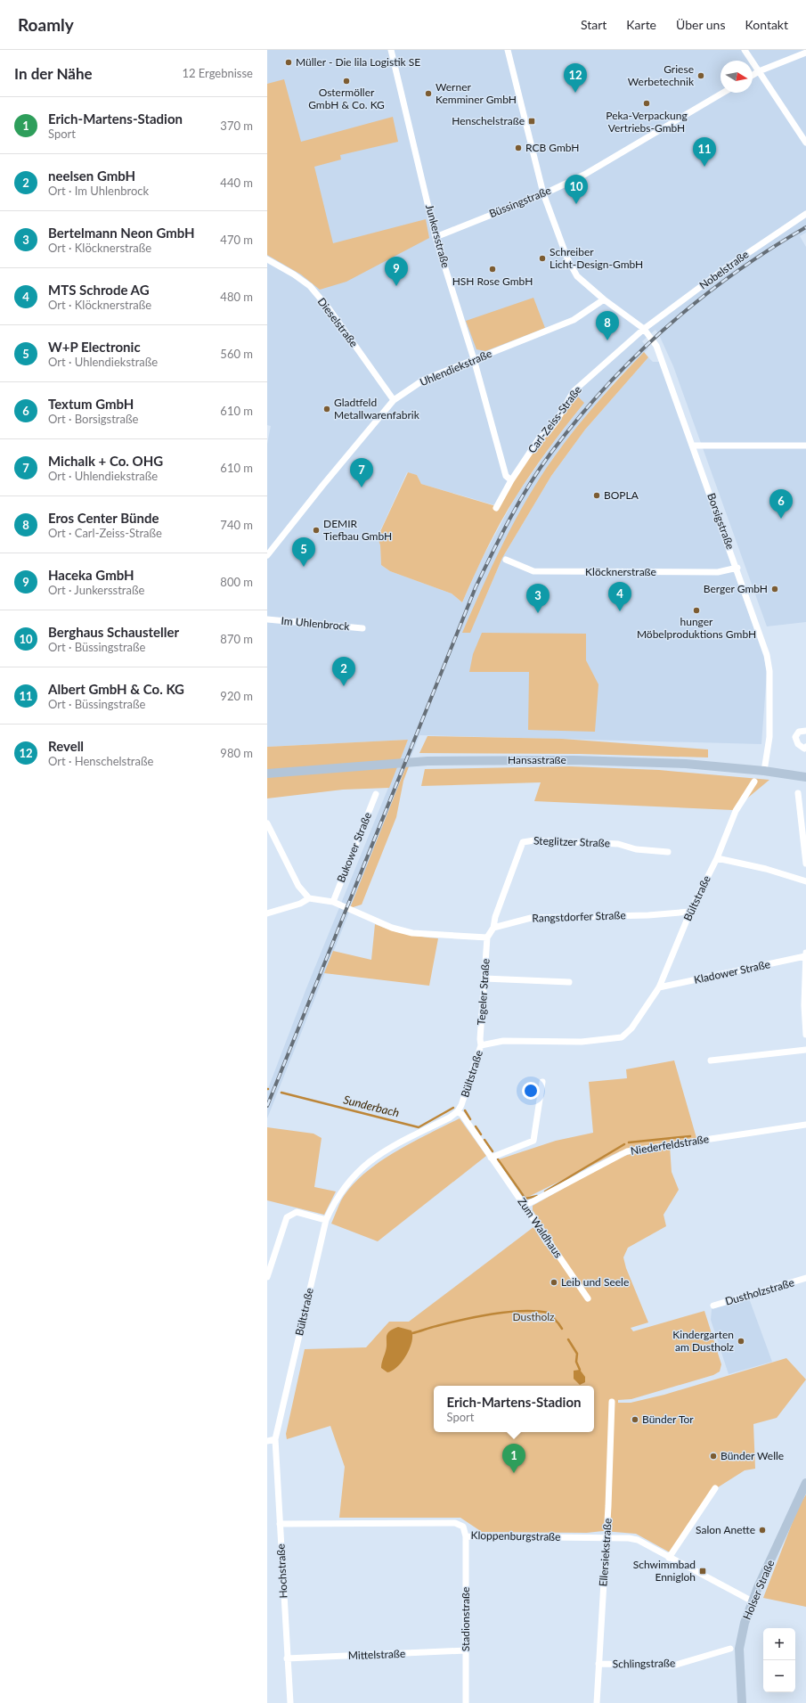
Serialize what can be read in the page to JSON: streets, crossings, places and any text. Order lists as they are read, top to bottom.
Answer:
{
  "streets": {
    "main road": ["Hansastraße", "Holser Straße"],
    "street": [
      "Büssingstraße",
      "Junkersstraße",
      "Nobelstraße",
      "Dieselstraße",
      "Uhlendiekstraße",
      "Carl-Zeiss-Straße",
      "Borsigstraße",
      "Klöcknerstraße",
      "Im Uhlenbrock",
      "Steglitzer Straße",
      "Bukower Straße",
      "Bültstraße",
      "Rangstdorfer Straße",
      "Kladower Straße",
      "Tegeler Straße",
      "Niederfeldstraße",
      "Zum Waldhaus",
      "Dustholzstraße",
      "Kloppenburgstraße",
      "Ellersiekstraße",
      "Hochstraße",
      "Stadionstraße",
      "Mittelstraße",
      "Schlingstraße"
    ]
  },
  "crossings": [
    ["Büssingstraße", "Junkersstraße"],
    ["Junkersstraße", "Uhlendiekstraße"],
    ["Junkersstraße", "Carl-Zeiss-Straße"],
    ["Nobelstraße", "Carl-Zeiss-Straße"],
    ["Nobelstraße", "Borsigstraße"],
    ["Dieselstraße", "Uhlendiekstraße"],
    ["Uhlendiekstraße", "Borsigstraße"],
    ["Carl-Zeiss-Straße", "Borsigstraße"],
    ["Borsigstraße", "Klöcknerstraße"],
    ["Borsigstraße", "Hansastraße"],
    ["Steglitzer Straße", "Rangstdorfer Straße"],
    ["Bültstraße", "Rangstdorfer Straße"],
    ["Bültstraße", "Kladower Straße"],
    ["Bültstraße", "Tegeler Straße"],
    ["Bültstraße", "Zum Waldhaus"],
    ["Bültstraße", "Hochstraße"],
    ["Niederfeldstraße", "Zum Waldhaus"],
    ["Kloppenburgstraße", "Ellersiekstraße"],
    ["Kloppenburgstraße", "Hochstraße"],
    ["Kloppenburgstraße", "Holser Straße"],
    ["Kloppenburgstraße", "Stadionstraße"],
    ["Ellersiekstraße", "Schlingstraße"],
    ["Hochstraße", "Mittelstraße"],
    ["Stadionstraße", "Mittelstraße"]
  ],
  "water": ["Sunderbach"],
  "parks": ["Dustholz"],
  "places": {
    "other": [
      "Müller - Die lila Logistik SE",
      "Griese Werbetechnik",
      "Ostermöller GmbH & Co. KG",
      "Werner Kemminer GmbH",
      "Peka-Verpackung Vertriebs-GmbH",
      "RCB GmbH",
      "Schreiber Licht-Design-GmbH",
      "HSH Rose GmbH",
      "Gladtfeld Metallwarenfabrik",
      "BOPLA",
      "DEMIR Tiefbau GmbH",
      "Berger GmbH",
      "hunger Möbelproduktions GmbH",
      "Leib und Seele",
      "Kindergarten am Dustholz",
      "Bünder Tor",
      "Bünder Welle",
      "Salon Anette"
    ],
    "transit": ["Henschelstraße", "Schwimmbad Ennigloh"]
  },
  "north": "right",
  "page": {
    "header": "Roamly",
    "nav": [
      "Start",
      "Karte",
      "Über uns",
      "Kontakt"
    ],
    "heading": ["In der Nähe", "12 Ergebnisse"],
    "pins": [
      "12",
      "11",
      "10",
      "9",
      "8",
      "7",
      "6",
      "5",
      "4",
      "3",
      "2",
      "1"
    ],
    "list": [
      {
        "mark": "1",
        "name": "Erich-Martens-Stadion",
        "note": "Sport",
        "value": "370 m"
      },
      {
        "mark": "2",
        "name": "neelsen GmbH",
        "note": "Ort · Im Uhlenbrock",
        "value": "440 m"
      },
      {
        "mark": "3",
        "name": "Bertelmann Neon GmbH",
        "note": "Ort · Klöcknerstraße",
        "value": "470 m"
      },
      {
        "mark": "4",
        "name": "MTS Schrode AG",
        "note": "Ort · Klöcknerstraße",
        "value": "480 m"
      },
      {
        "mark": "5",
        "name": "W+P Electronic",
        "note": "Ort · Uhlendiekstraße",
        "value": "560 m"
      },
      {
        "mark": "6",
        "name": "Textum GmbH",
        "note": "Ort · Borsigstraße",
        "value": "610 m"
      },
      {
        "mark": "7",
        "name": "Michalk + Co. OHG",
        "note": "Ort · Uhlendiekstraße",
        "value": "610 m"
      },
      {
        "mark": "8",
        "name": "Eros Center Bünde",
        "note": "Ort · Carl-Zeiss-Straße",
        "value": "740 m"
      },
      {
        "mark": "9",
        "name": "Haceka GmbH",
        "note": "Ort · Junkersstraße",
        "value": "800 m"
      },
      {
        "mark": "10",
        "name": "Berghaus Schausteller",
        "note": "Ort · Büssingstraße",
        "value": "870 m"
      },
      {
        "mark": "11",
        "name": "Albert GmbH & Co. KG",
        "note": "Ort · Büssingstraße",
        "value": "920 m"
      },
      {
        "mark": "12",
        "name": "Revell",
        "note": "Ort · Henschelstraße",
        "value": "980 m"
      }
    ],
    "popup": ["Erich-Martens-Stadion", "Sport"],
    "map_buttons": ["+", "−"]
  }
}
